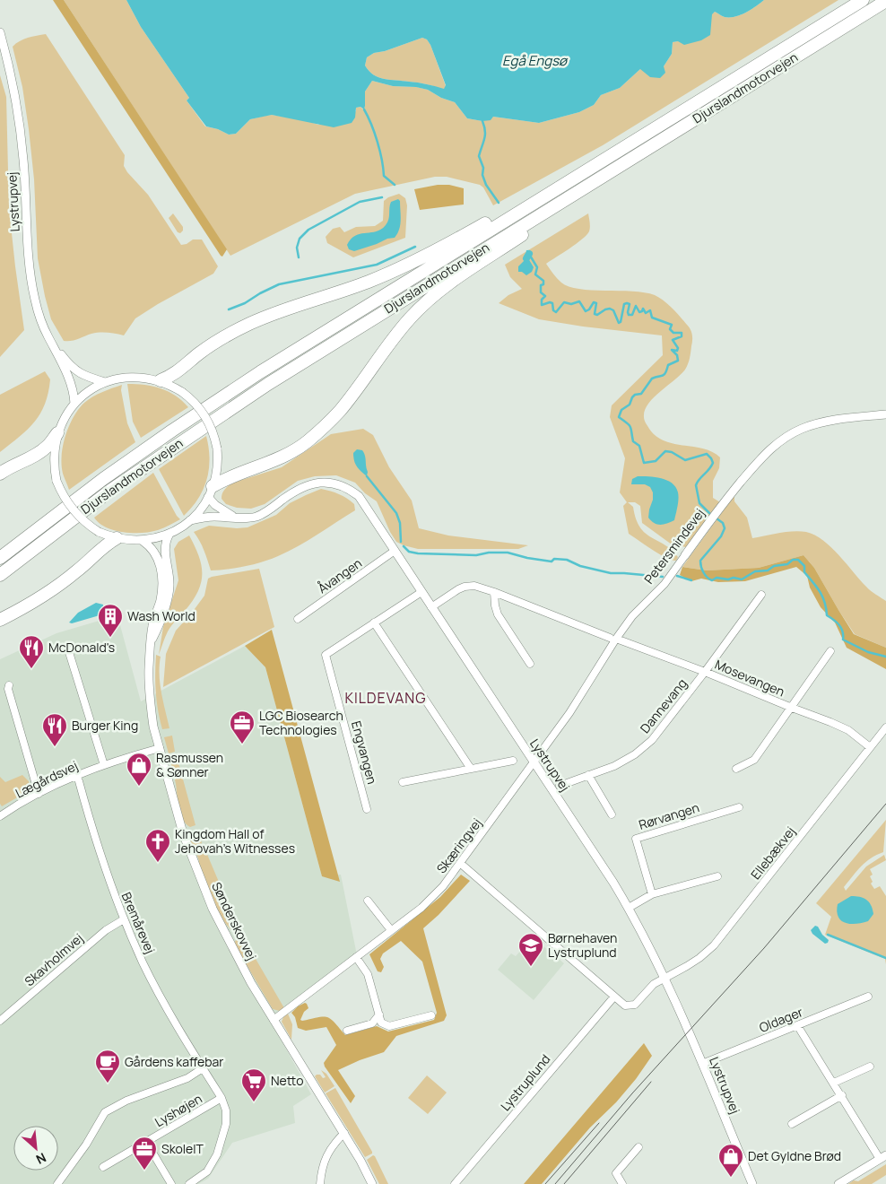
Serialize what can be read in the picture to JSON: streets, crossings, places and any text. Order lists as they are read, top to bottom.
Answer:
{
  "streets": {
    "highway": ["Djurslandmotorvejen"],
    "street": [
      "Lystrupvej",
      "Petersmindevej",
      "Åvangen",
      "Mosevangen",
      "Dannevang",
      "Engvangen",
      "Lægårdsvej",
      "Rørvangen",
      "Skæringvej",
      "Ellebækvej",
      "Sønderskovvej",
      "Bremårevej",
      "Skavholmvej",
      "Oldager",
      "Lystruplund",
      "Lyshøjen"
    ]
  },
  "crossings": [
    ["Lystrupvej", "Petersmindevej"],
    ["Lystrupvej", "Åvangen"],
    ["Lystrupvej", "Mosevangen"],
    ["Lystrupvej", "Engvangen"],
    ["Lystrupvej", "Skæringvej"],
    ["Lystrupvej", "Ellebækvej"],
    ["Lystrupvej", "Oldager"],
    ["Petersmindevej", "Mosevangen"],
    ["Petersmindevej", "Skæringvej"],
    ["Mosevangen", "Dannevang"],
    ["Mosevangen", "Ellebækvej"],
    ["Lægårdsvej", "Sønderskovvej"],
    ["Lægårdsvej", "Bremårevej"],
    ["Skæringvej", "Sønderskovvej"],
    ["Bremårevej", "Skavholmvej"],
    ["Bremårevej", "Lyshøjen"]
  ],
  "districts": ["KILDEVANG"],
  "water": ["Egå Engsø"],
  "places": {
    "building": ["Wash World"],
    "restaurant": ["McDonald's", "Burger King"],
    "office": ["LGC Biosearch Technologies", "SkoleIT"],
    "shop": ["Rasmussen & Sønner", "Det Gyldne Brød"],
    "church": ["Kingdom Hall of Jehovah's Witnesses"],
    "school or university": ["Børnehaven Lystruplund"],
    "cafe": ["Gårdens kaffebar"],
    "supermarket": ["Netto"]
  },
  "north": "bottom right"
}
